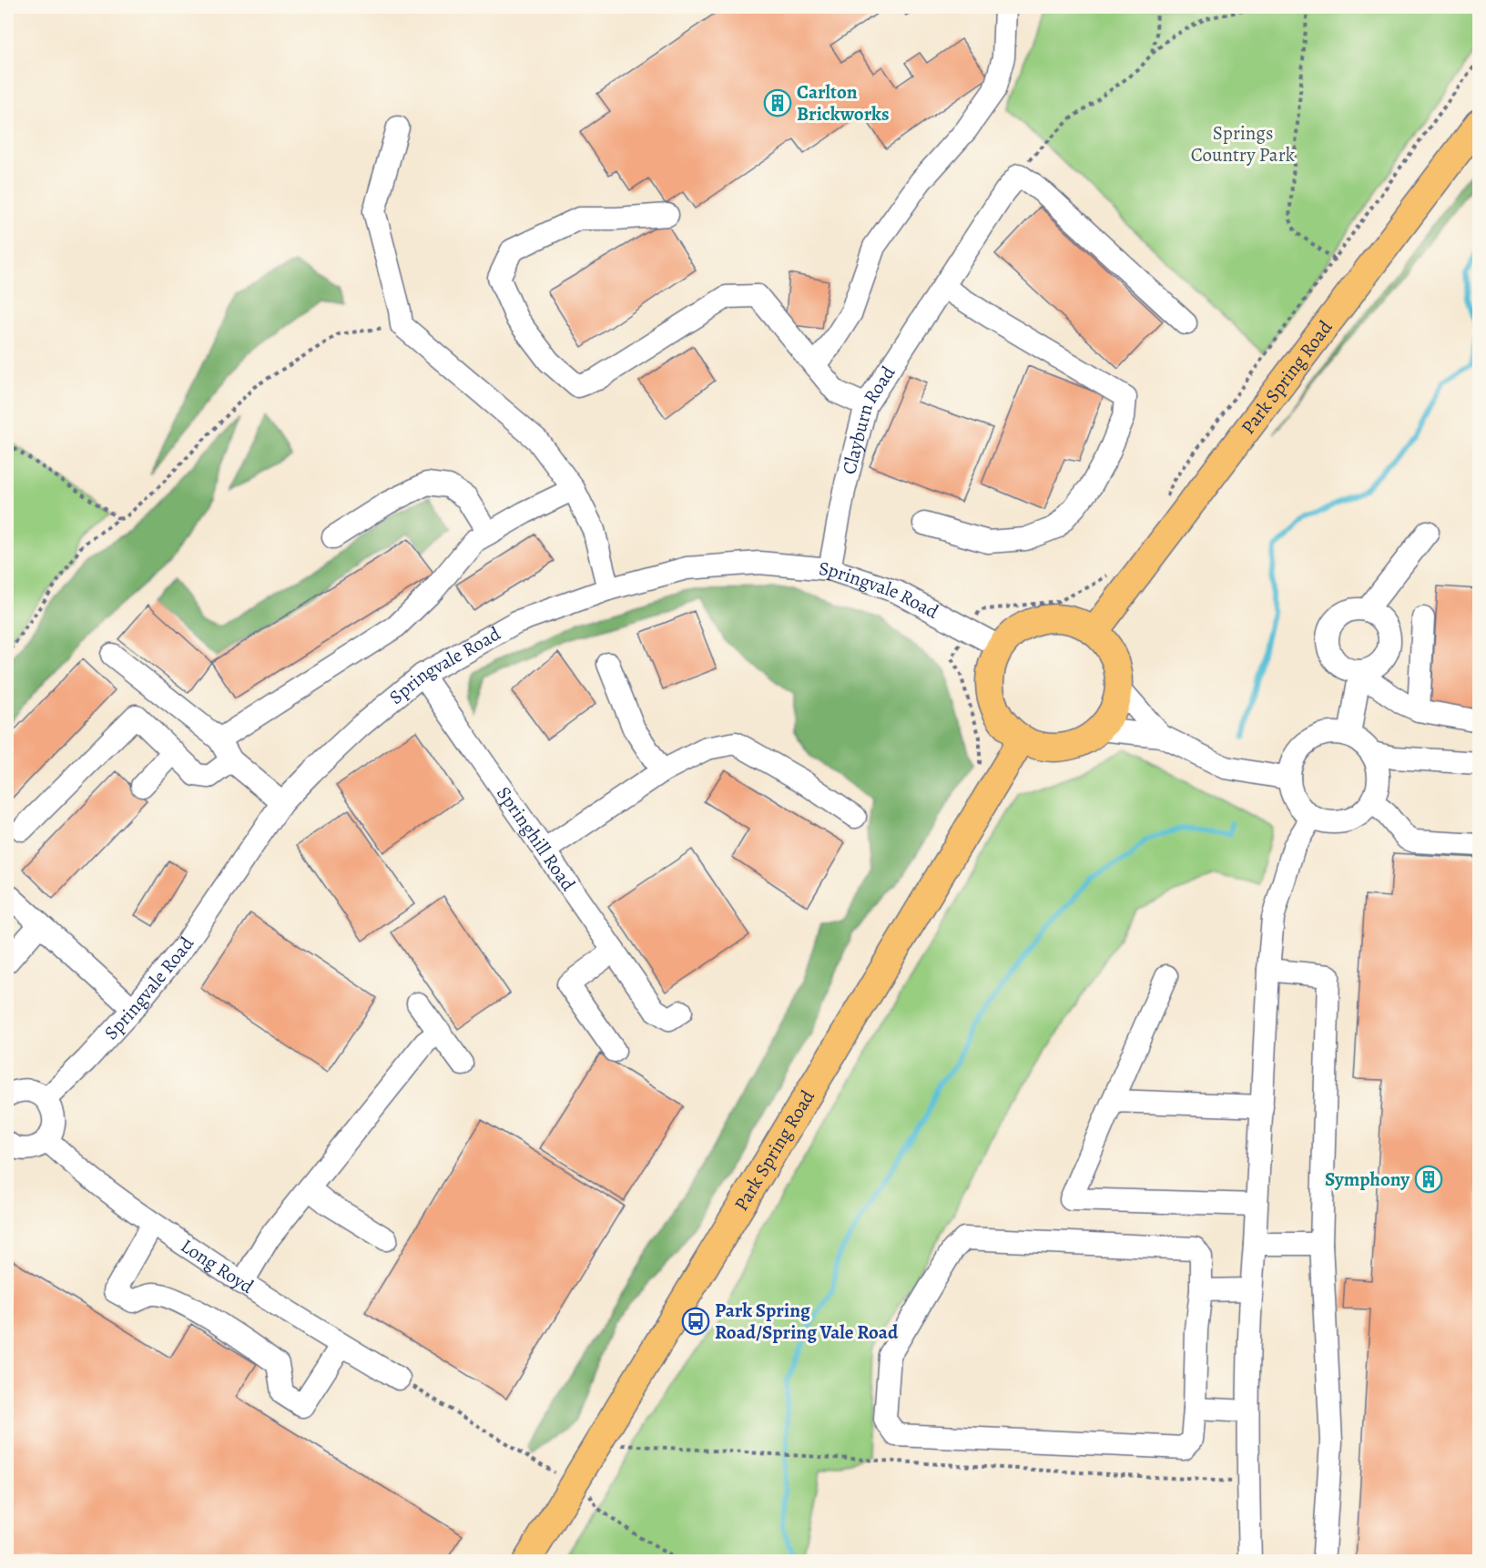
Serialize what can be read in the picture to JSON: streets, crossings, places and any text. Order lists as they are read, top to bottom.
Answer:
{
  "streets": {
    "main road": ["Park Spring Road"],
    "street": [
      "Clayburn Road",
      "Springvale Road",
      "Springhill Road",
      "Long Royd"
    ]
  },
  "crossings": [
    ["Park Spring Road", "Springvale Road"],
    ["Clayburn Road", "Springvale Road"],
    ["Springvale Road", "Springhill Road"]
  ],
  "parks": ["Springs Country Park"],
  "places": {
    "building": ["Carlton Brickworks", "Symphony"],
    "bus stop": ["Park Spring Road/Spring Vale Road"]
  }
}
